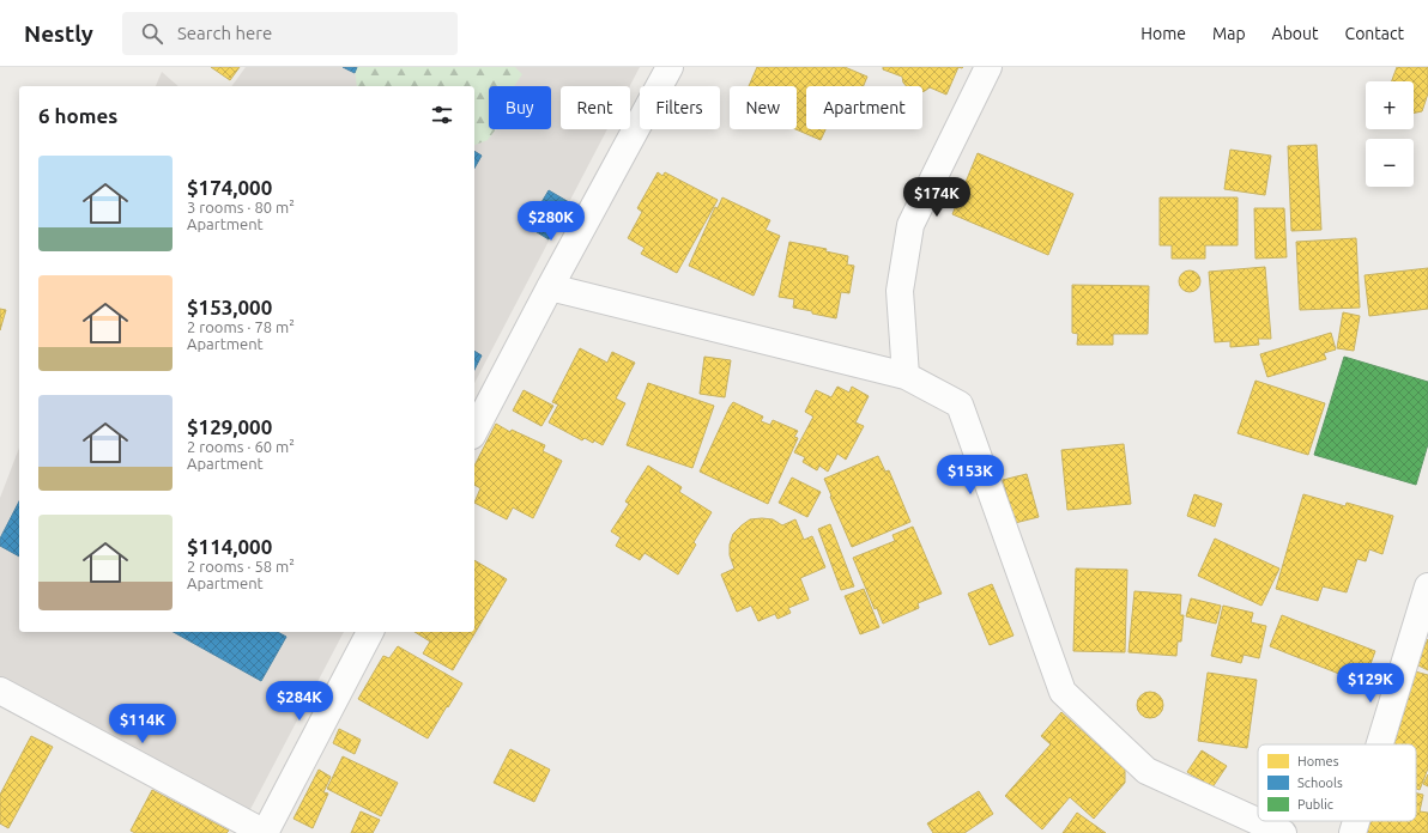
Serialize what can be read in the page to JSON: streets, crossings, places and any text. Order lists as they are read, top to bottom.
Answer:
{
  "legend": ["Homes", "Schools", "Public"],
  "page": {
    "header": "Nestly",
    "search": "Search here",
    "nav": [
      "Home",
      "Map",
      "About",
      "Contact"
    ],
    "map_buttons": ["+", "−"],
    "chip": [
      "Buy",
      "Rent",
      "Filters",
      "New",
      "Apartment"
    ],
    "heading": "6 homes",
    "list": [
      {
        "name": "$174,000",
        "note": "3 rooms · 80 m² · Apartment"
      },
      {
        "name": "$153,000",
        "note": "2 rooms · 78 m² · Apartment"
      },
      {
        "name": "$129,000",
        "note": "2 rooms · 60 m² · Apartment"
      },
      {
        "name": "$114,000",
        "note": "2 rooms · 58 m² · Apartment"
      }
    ],
    "price": [
      "$174K",
      "$280K",
      "$153K",
      "$129K",
      "$284K",
      "$114K"
    ]
  }
}
